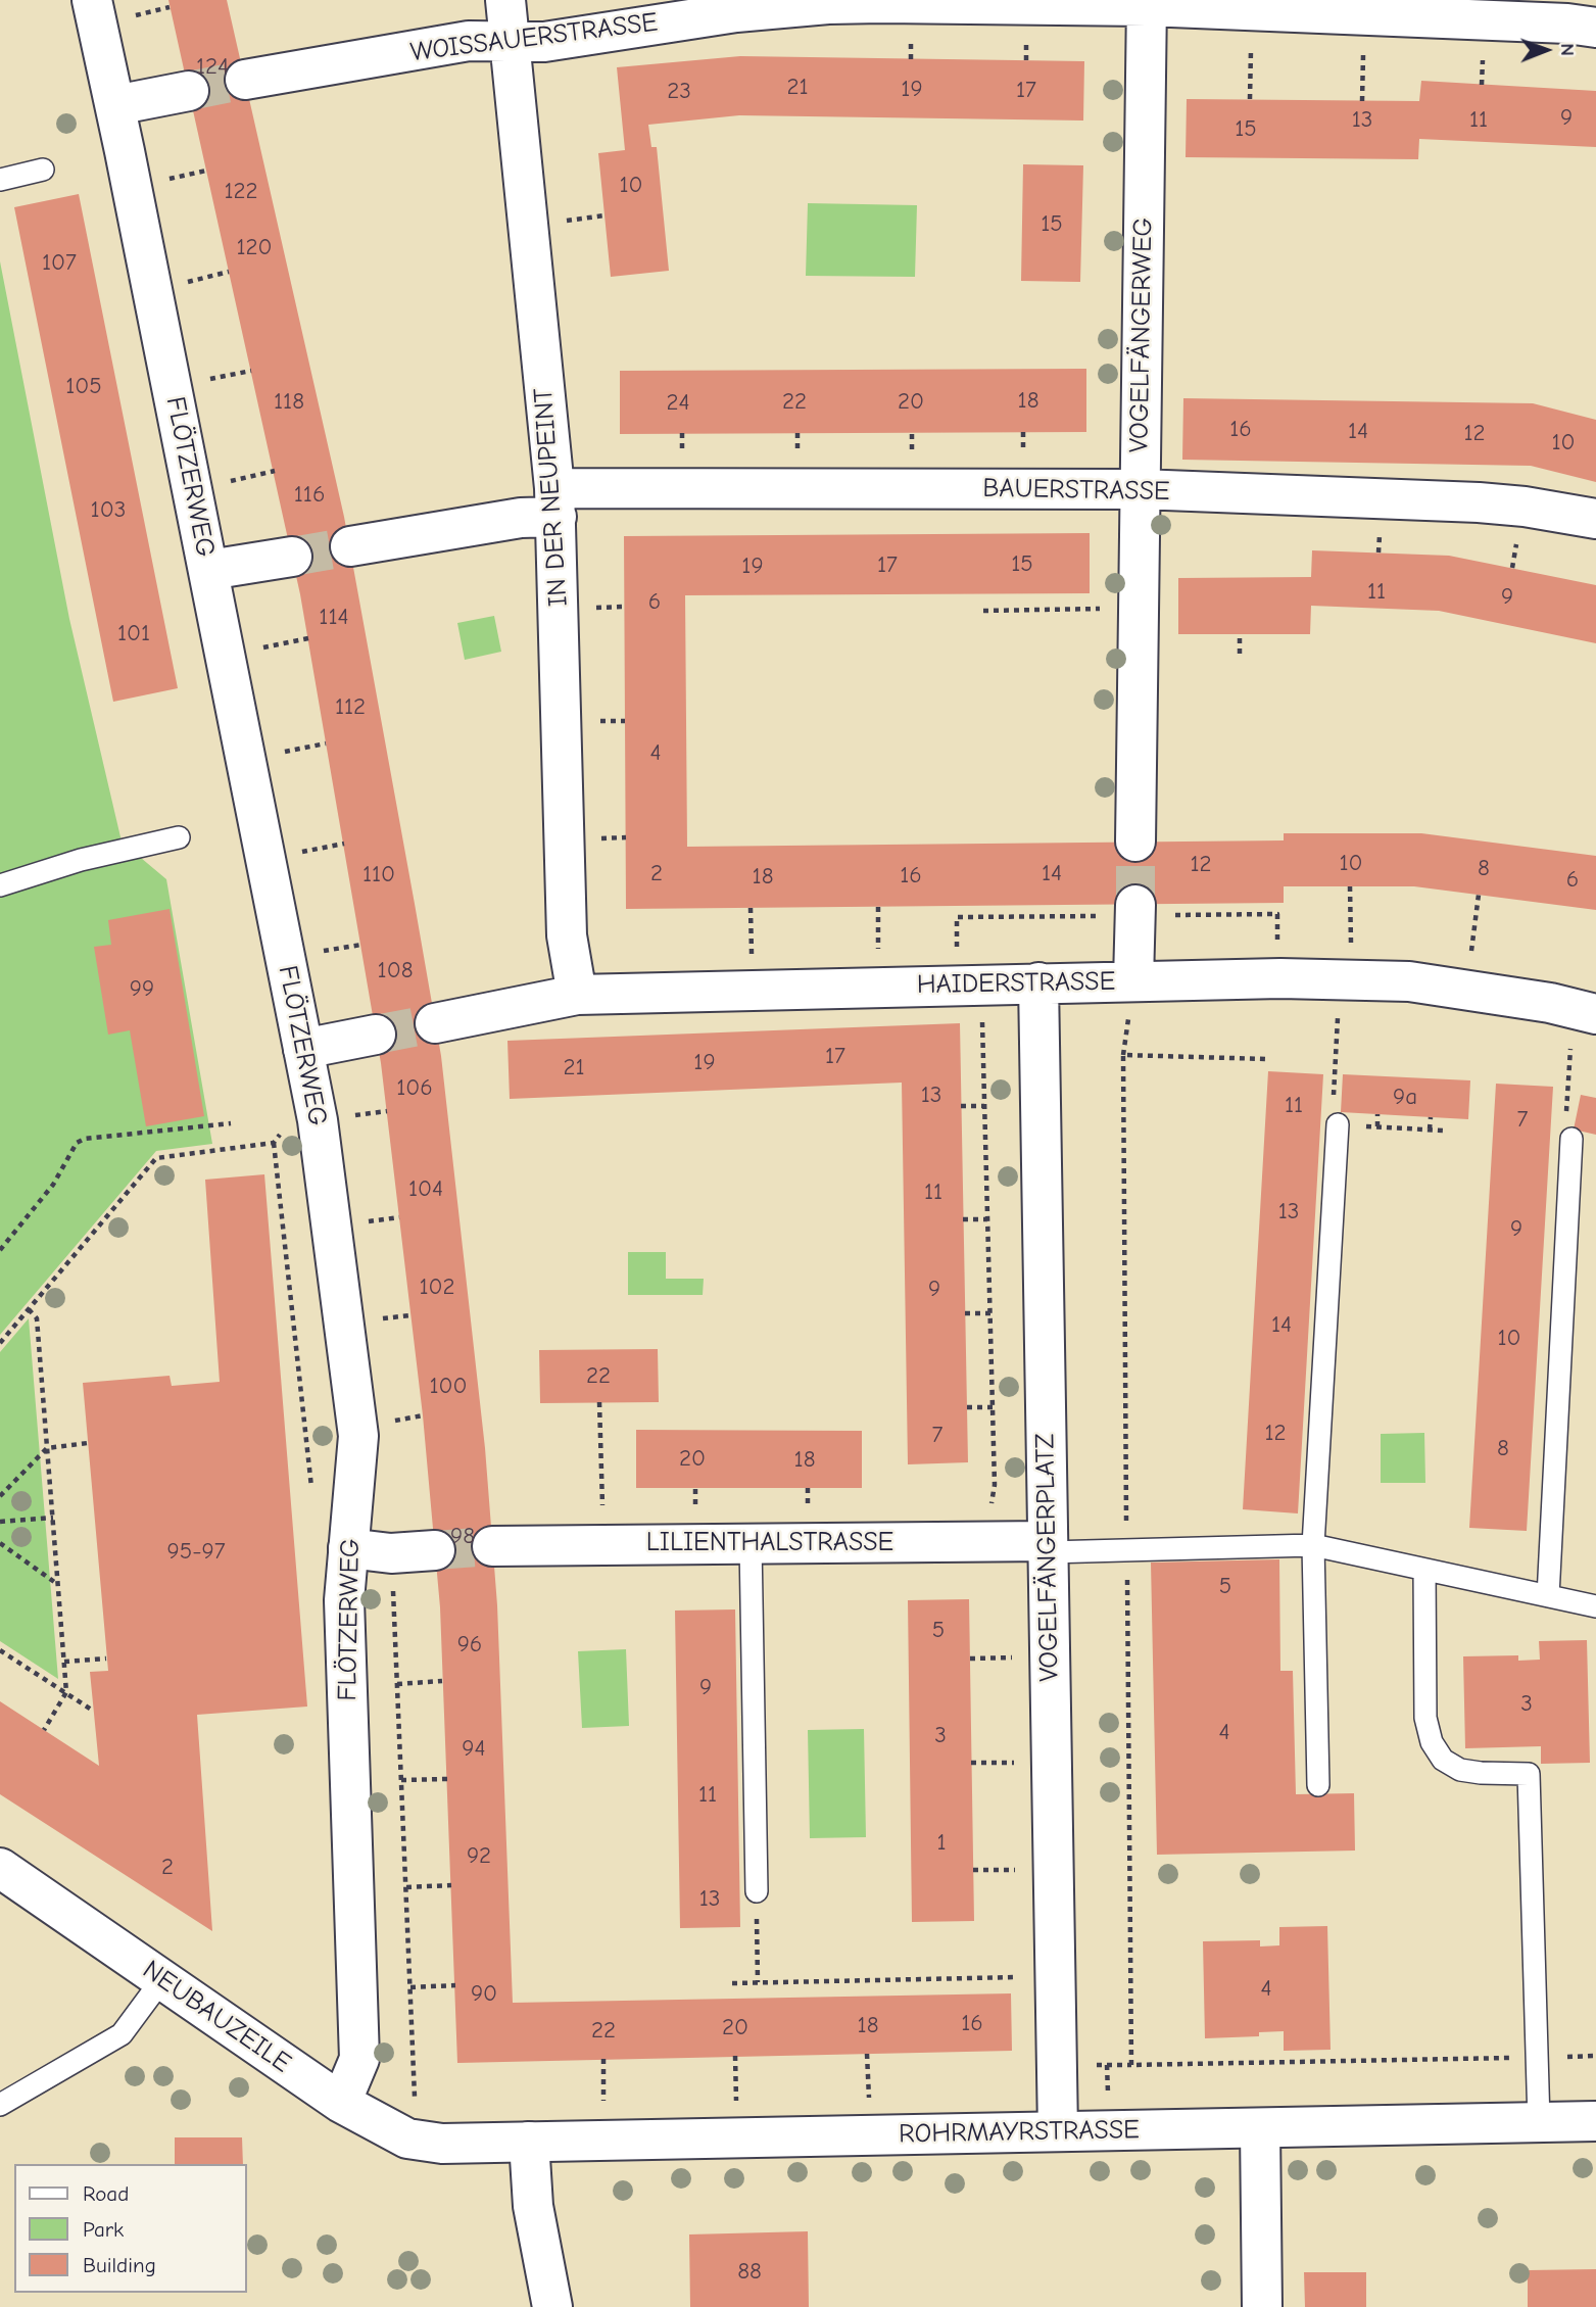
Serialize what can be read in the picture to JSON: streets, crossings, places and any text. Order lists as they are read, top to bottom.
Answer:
{
  "streets": {
    "street": [
      "WOISSAUERSTRASSE",
      "VOGELFÄNGERWEG",
      "FLÖTZERWEG",
      "BAUERSTRASSE",
      "IN DER NEUPEINT",
      "HAIDERSTRASSE",
      "LILIENTHALSTRASSE",
      "VOGELFÄNGERPLATZ",
      "NEUBAUZEILE",
      "ROHRMAYRSTRASSE"
    ]
  },
  "crossings": [
    ["WOISSAUERSTRASSE", "VOGELFÄNGERWEG"],
    ["WOISSAUERSTRASSE", "IN DER NEUPEINT"],
    ["VOGELFÄNGERWEG", "BAUERSTRASSE"],
    ["FLÖTZERWEG", "NEUBAUZEILE"],
    ["BAUERSTRASSE", "IN DER NEUPEINT"],
    ["IN DER NEUPEINT", "HAIDERSTRASSE"],
    ["HAIDERSTRASSE", "VOGELFÄNGERPLATZ"],
    ["LILIENTHALSTRASSE", "VOGELFÄNGERPLATZ"],
    ["VOGELFÄNGERPLATZ", "ROHRMAYRSTRASSE"],
    ["NEUBAUZEILE", "ROHRMAYRSTRASSE"]
  ],
  "house_numbers": [
    "124",
    "21",
    "19",
    "17",
    "23",
    "9",
    "13",
    "11",
    "15",
    "10",
    "122",
    "15",
    "120",
    "107",
    "105",
    "18",
    "118",
    "22",
    "20",
    "24",
    "16",
    "14",
    "12",
    "10",
    "116",
    "103",
    "15",
    "17",
    "19",
    "11",
    "9",
    "6",
    "114",
    "101",
    "112",
    "4",
    "10",
    "12",
    "8",
    "2",
    "14",
    "110",
    "16",
    "18",
    "6",
    "108",
    "99",
    "17",
    "19",
    "21",
    "106",
    "13",
    "9a",
    "11",
    "7",
    "104",
    "11",
    "13",
    "9",
    "102",
    "9",
    "14",
    "10",
    "22",
    "100",
    "12",
    "7",
    "8",
    "20",
    "18",
    "98",
    "95-97",
    "5",
    "5",
    "96",
    "9",
    "3",
    "4",
    "3",
    "94",
    "11",
    "1",
    "92",
    "2",
    "13",
    "4",
    "90",
    "16",
    "18",
    "20",
    "22",
    "88"
  ],
  "legend": ["Road", "Park", "Building"],
  "north": "right"
}
